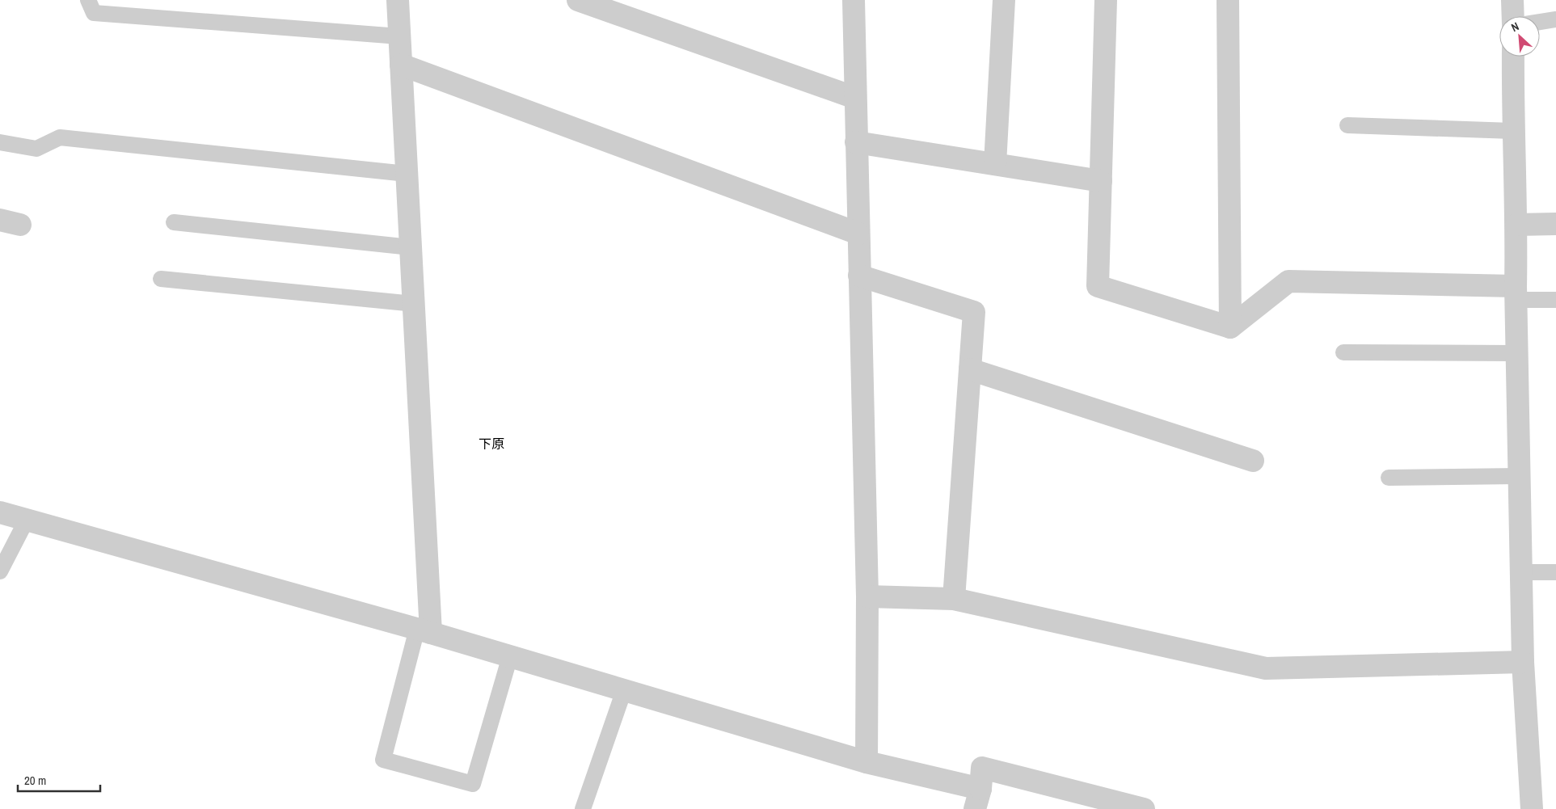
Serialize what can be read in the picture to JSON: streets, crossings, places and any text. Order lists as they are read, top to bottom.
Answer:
{
  "districts": ["下原"],
  "scale_bar": "20 m",
  "north": "top left"
}
